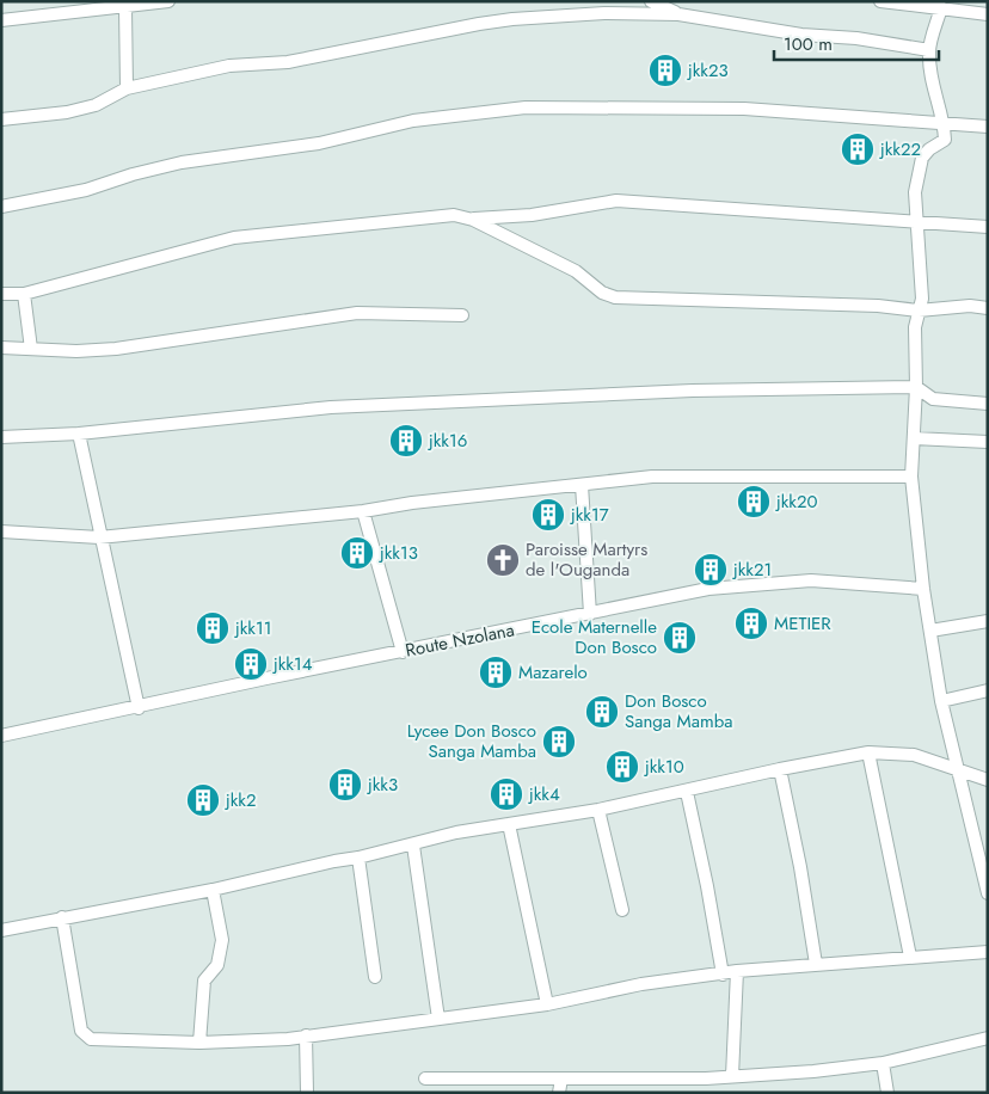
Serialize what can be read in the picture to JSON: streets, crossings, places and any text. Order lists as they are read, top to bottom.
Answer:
{
  "streets": {
    "street": ["Route Nzolana"]
  },
  "places": {
    "building": [
      "jkk23",
      "jkk22",
      "jkk16",
      "jkk20",
      "jkk17",
      "jkk13",
      "jkk21",
      "METIER",
      "jkk11",
      "Ecole Maternelle Don Bosco",
      "jkk14",
      "Mazarelo",
      "Don Bosco Sanga Mamba",
      "Lycee Don Bosco Sanga Mamba",
      "jkk10",
      "jkk3",
      "jkk4",
      "jkk2"
    ],
    "church": ["Paroisse Martyrs de l'Ouganda"]
  },
  "scale_bar": "100 m"
}
